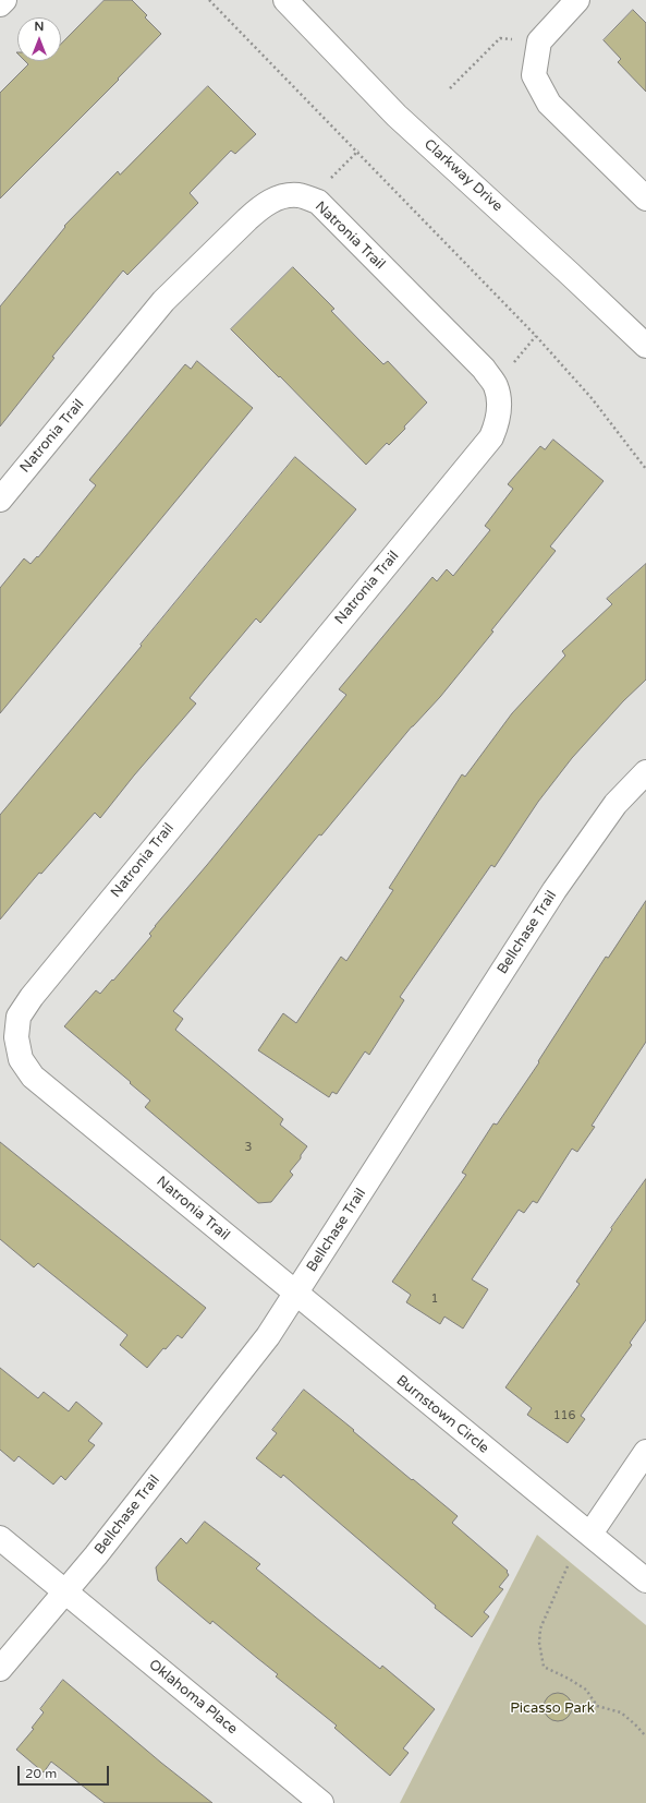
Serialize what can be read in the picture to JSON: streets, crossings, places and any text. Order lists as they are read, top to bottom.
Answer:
{
  "streets": {
    "street": [
      "Clarkway Drive",
      "Natronia Trail",
      "Bellchase Trail",
      "Burnstown Circle",
      "Oklahoma Place"
    ]
  },
  "crossings": [
    ["Natronia Trail", "Bellchase Trail"],
    ["Natronia Trail", "Burnstown Circle"],
    ["Bellchase Trail", "Burnstown Circle"],
    ["Bellchase Trail", "Oklahoma Place"]
  ],
  "parks": ["Picasso Park"],
  "house_numbers": ["3", "1", "116"],
  "scale_bar": "20 m",
  "north": "top"
}
